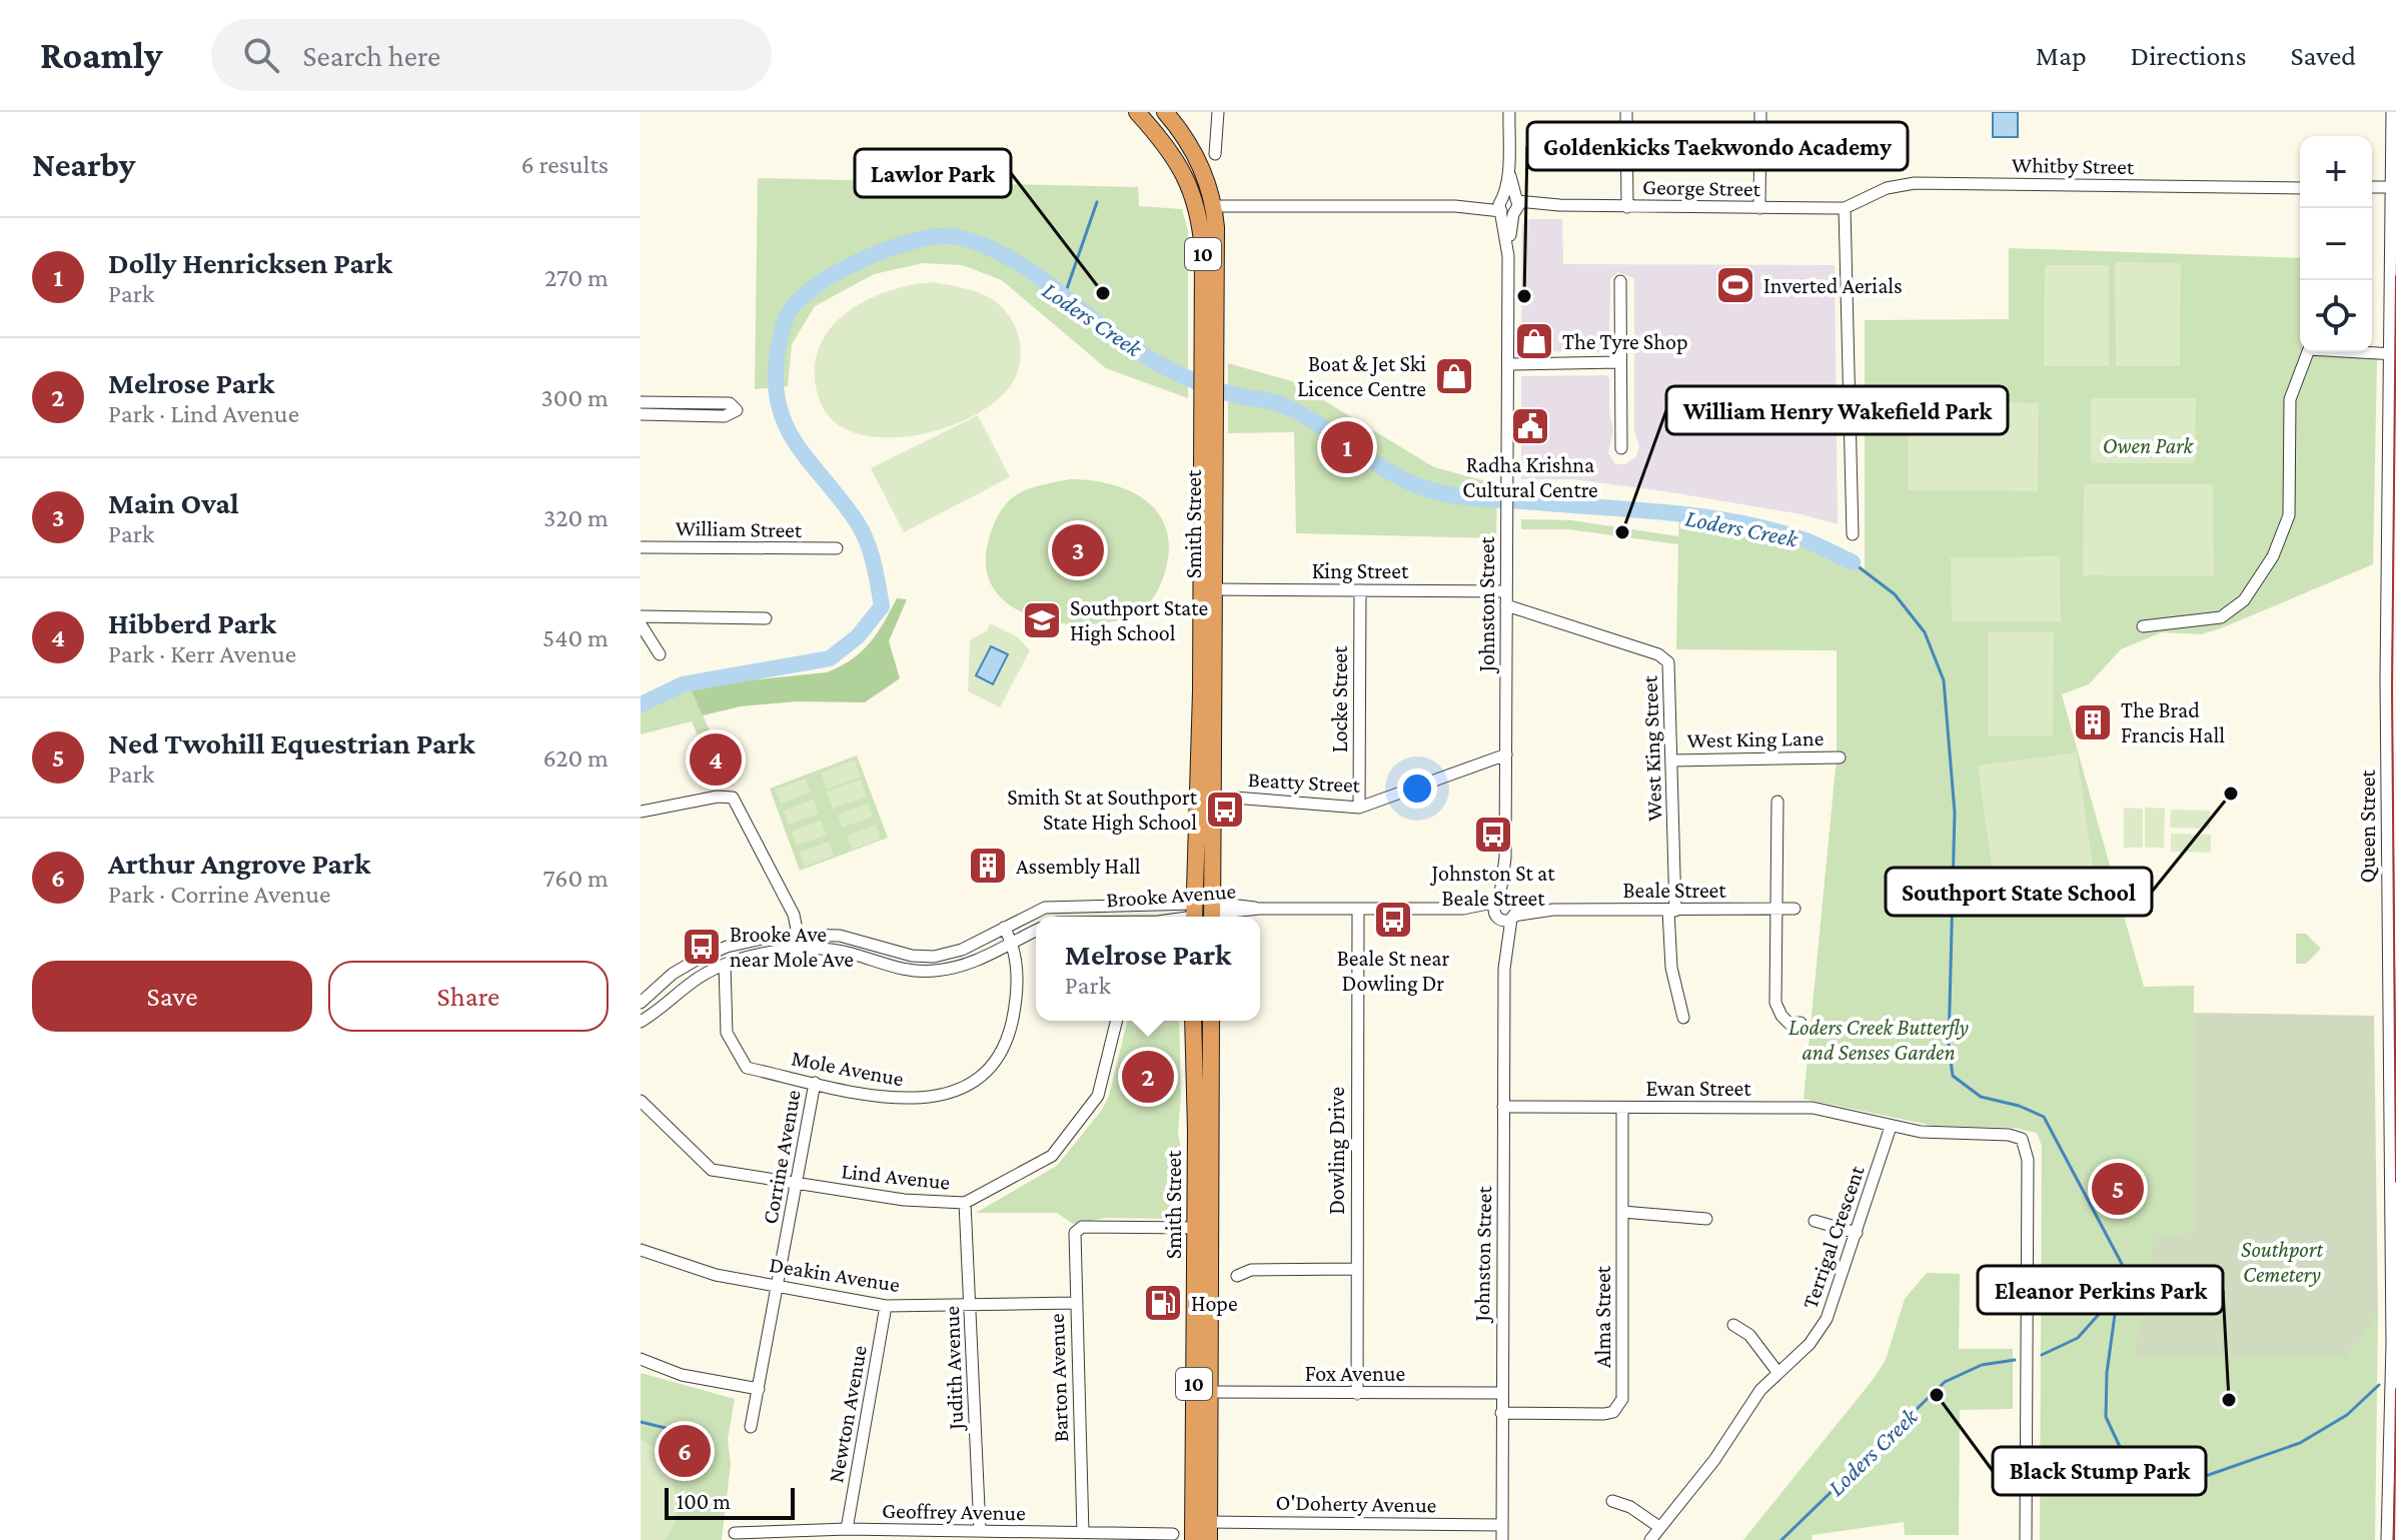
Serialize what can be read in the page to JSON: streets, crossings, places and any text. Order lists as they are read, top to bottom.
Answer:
{
  "streets": {
    "highway": ["10", "Smith Street", "Brooke Avenue"],
    "street": [
      "Whitby Street",
      "George Street",
      "William Street",
      "King Street",
      "Johnston Street",
      "Locke Street",
      "West King Lane",
      "West King Street",
      "Beatty Street",
      "Queen Street",
      "Beale Street",
      "Mole Avenue",
      "Ewan Street",
      "Dowling Drive",
      "Corrine Avenue",
      "Lind Avenue",
      "Terrigal Crescent",
      "Deakin Avenue",
      "Alma Street",
      "Judith Avenue",
      "Fox Avenue",
      "Barton Avenue",
      "Newton Avenue",
      "O'Doherty Avenue",
      "Geoffrey Avenue"
    ]
  },
  "crossings": [
    ["Whitby Street", "George Street"],
    ["George Street", "Smith Street"],
    ["George Street", "Johnston Street"],
    ["Smith Street", "King Street"],
    ["Smith Street", "Brooke Avenue"],
    ["Smith Street", "Fox Avenue"],
    ["Smith Street", "Barton Avenue"],
    ["Smith Street", "O'Doherty Avenue"],
    ["King Street", "Johnston Street"],
    ["King Street", "Locke Street"],
    ["Johnston Street", "West King Street"],
    ["Johnston Street", "Beatty Street"],
    ["Johnston Street", "Beale Street"],
    ["Johnston Street", "Ewan Street"],
    ["Johnston Street", "Alma Street"],
    ["Johnston Street", "Fox Avenue"],
    ["Johnston Street", "O'Doherty Avenue"],
    ["Locke Street", "Beatty Street"],
    ["West King Lane", "West King Street"],
    ["West King Street", "Beale Street"],
    ["Beale Street", "Brooke Avenue"],
    ["Beale Street", "Dowling Drive"],
    ["Brooke Avenue", "Mole Avenue"],
    ["Mole Avenue", "Corrine Avenue"],
    ["Ewan Street", "Terrigal Crescent"],
    ["Ewan Street", "Alma Street"],
    ["Dowling Drive", "Fox Avenue"],
    ["Corrine Avenue", "Lind Avenue"],
    ["Corrine Avenue", "Deakin Avenue"],
    ["Lind Avenue", "Judith Avenue"],
    ["Deakin Avenue", "Judith Avenue"],
    ["Deakin Avenue", "Barton Avenue"],
    ["Deakin Avenue", "Newton Avenue"],
    ["Judith Avenue", "Geoffrey Avenue"],
    ["Barton Avenue", "Geoffrey Avenue"],
    ["Newton Avenue", "Geoffrey Avenue"]
  ],
  "water": ["Loders Creek"],
  "parks": ["Owen Park", "Loders Creek Butterfly and Senses Garden", "Southport Cemetery"],
  "places": {
    "sports": ["Inverted Aerials"],
    "other": [
      "Lawlor Park",
      "Goldenkicks Taekwondo Academy",
      "William Henry Wakefield Park",
      "Southport State School",
      "Black Stump Park",
      "Eleanor Perkins Park"
    ],
    "shop": ["The Tyre Shop", "Boat & Jet Ski Licence Centre"],
    "public building": ["Radha Krishna Cultural Centre"],
    "school or university": ["Southport State High School"],
    "building": ["The Brad Francis Hall", "Assembly Hall"],
    "bus stop": [
      "Smith St at Southport State High School",
      "Johnston St at Beale Street",
      "Beale St near Dowling Dr",
      "Brooke Ave near Mole Ave"
    ],
    "fuel station": ["Hope"]
  },
  "scale_bar": "100 m",
  "page": {
    "header": "Roamly",
    "search": "Search here",
    "nav": ["Map", "Directions", "Saved"],
    "heading": ["Nearby", "6 results"],
    "map_buttons": ["+", "−"],
    "list": [
      {
        "mark": "1",
        "name": "Dolly Henricksen Park",
        "note": "Park",
        "value": "270 m"
      },
      {
        "mark": "2",
        "name": "Melrose Park",
        "note": "Park · Lind Avenue",
        "value": "300 m"
      },
      {
        "mark": "3",
        "name": "Main Oval",
        "note": "Park",
        "value": "320 m"
      },
      {
        "mark": "4",
        "name": "Hibberd Park",
        "note": "Park · Kerr Avenue",
        "value": "540 m"
      },
      {
        "mark": "5",
        "name": "Ned Twohill Equestrian Park",
        "note": "Park",
        "value": "620 m"
      },
      {
        "mark": "6",
        "name": "Arthur Angrove Park",
        "note": "Park · Corrine Avenue",
        "value": "760 m"
      }
    ],
    "pins": [
      "1",
      "3",
      "4",
      "2",
      "5",
      "6"
    ],
    "popup": ["Melrose Park", "Park"],
    "buttons": ["Save", "Share"],
    "scale": "100 m"
  }
}
